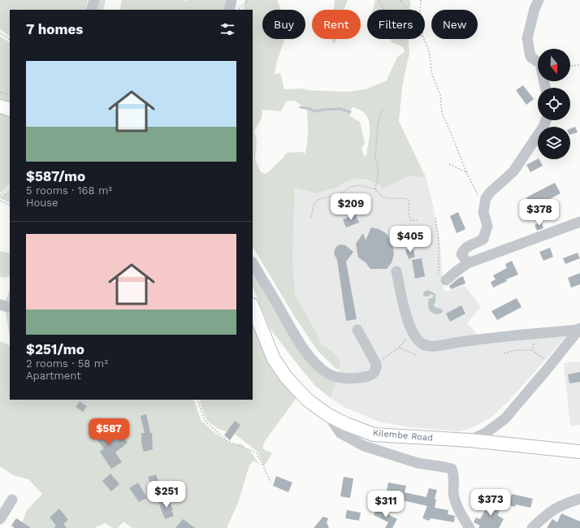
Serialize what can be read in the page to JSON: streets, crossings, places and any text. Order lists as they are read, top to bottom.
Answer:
{
  "streets": {
    "main road": ["Kilembe Road"]
  },
  "north": "bottom",
  "page": {
    "chip": [
      "Buy",
      "Rent",
      "Filters",
      "New"
    ],
    "heading": "7 homes",
    "list": [
      {
        "name": "$587/mo",
        "note": "5 rooms · 168 m² · House"
      },
      {
        "name": "$251/mo",
        "note": "2 rooms · 58 m² · Apartment"
      }
    ],
    "price": [
      "$209",
      "$378",
      "$405",
      "$587",
      "$251",
      "$373",
      "$311"
    ]
  }
}
